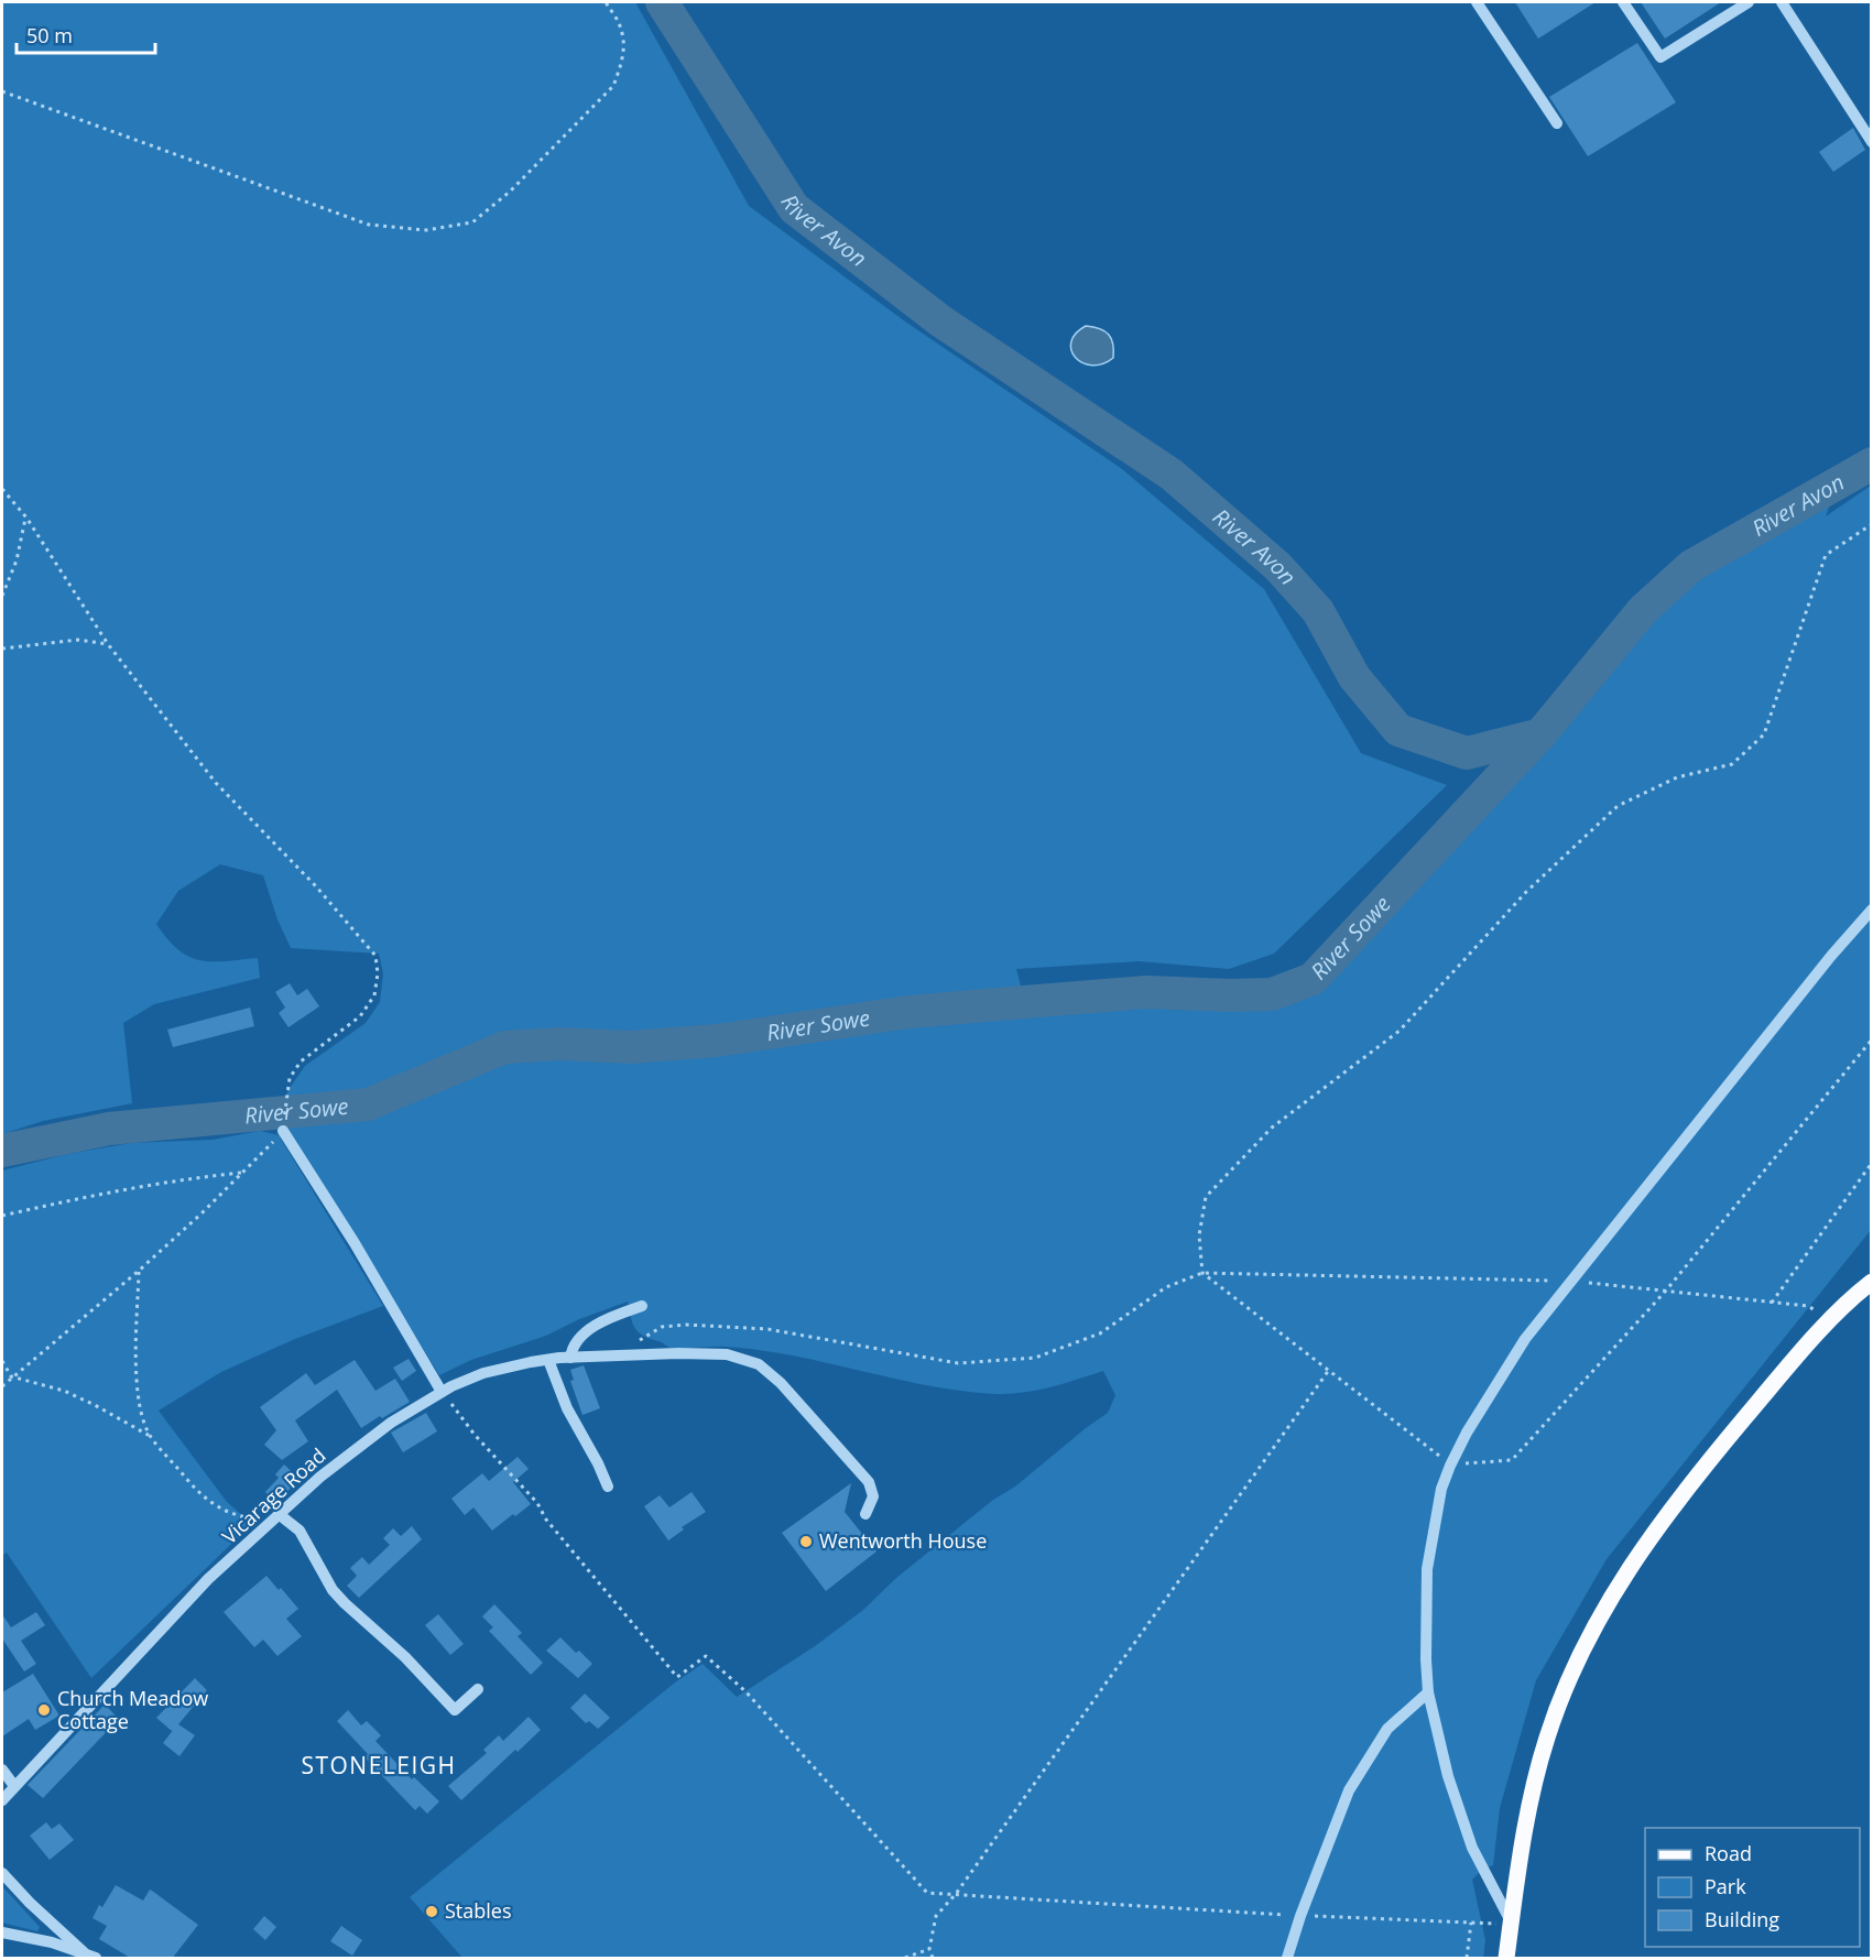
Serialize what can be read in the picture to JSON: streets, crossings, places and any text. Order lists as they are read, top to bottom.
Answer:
{
  "streets": {
    "street": ["Vicarage Road"]
  },
  "districts": ["STONELEIGH"],
  "water": ["River Avon", "River Sowe"],
  "places": ["Wentworth House", "Church Meadow Cottage", "Stables"],
  "legend": ["Road", "Park", "Building"],
  "scale_bar": "50 m"
}
